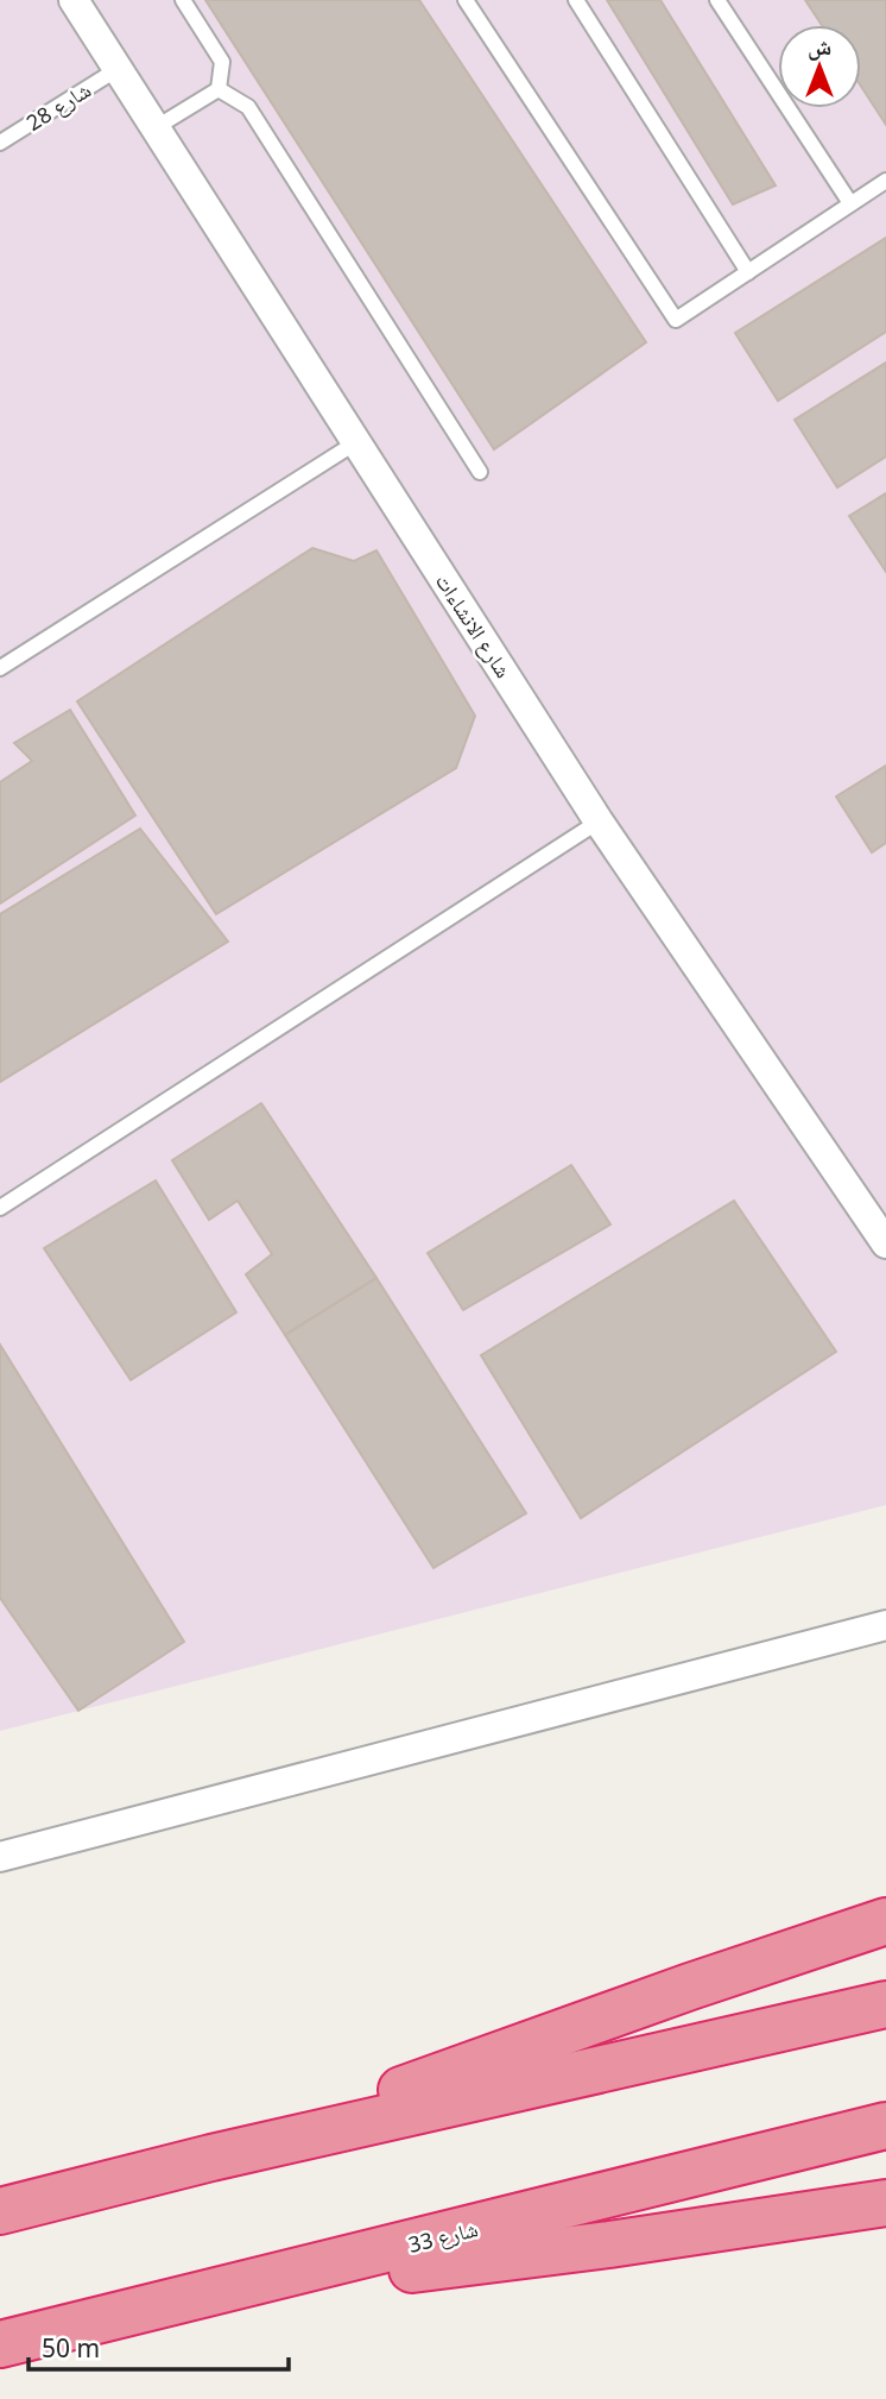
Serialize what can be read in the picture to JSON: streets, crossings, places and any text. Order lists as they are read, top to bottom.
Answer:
{
  "streets": {
    "highway": ["شارع 33"],
    "street": ["شارع الانشاءات"],
    "lane": ["شارع 28"]
  },
  "crossings": [
    ["شارع 28", "شارع الانشاءات"]
  ],
  "scale_bar": "50 m",
  "north": "top"
}
